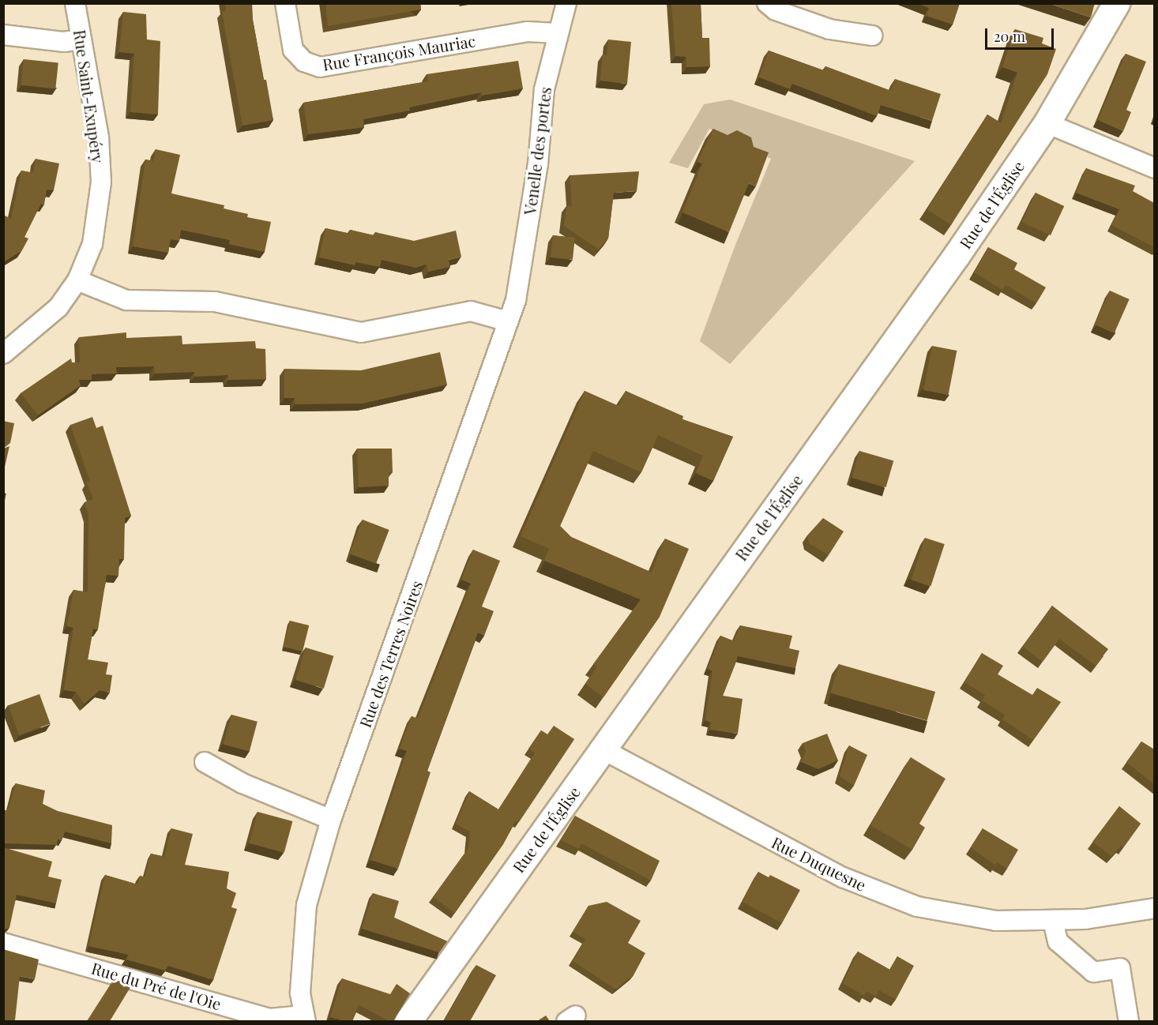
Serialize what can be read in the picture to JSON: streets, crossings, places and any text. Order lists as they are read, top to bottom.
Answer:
{
  "streets": {
    "street": [
      "Rue François Mauriac",
      "Rue Saint-Exupéry",
      "Venelle des portes",
      "Rue de l'Église",
      "Rue des Terres Noires",
      "Rue Duquesne",
      "Rue du Pré de l'Oie"
    ]
  },
  "crossings": [
    ["Rue François Mauriac", "Venelle des portes"],
    ["Venelle des portes", "Rue des Terres Noires"],
    ["Rue de l'Église", "Rue Duquesne"],
    ["Rue des Terres Noires", "Rue du Pré de l'Oie"]
  ],
  "scale_bar": "20 m"
}
